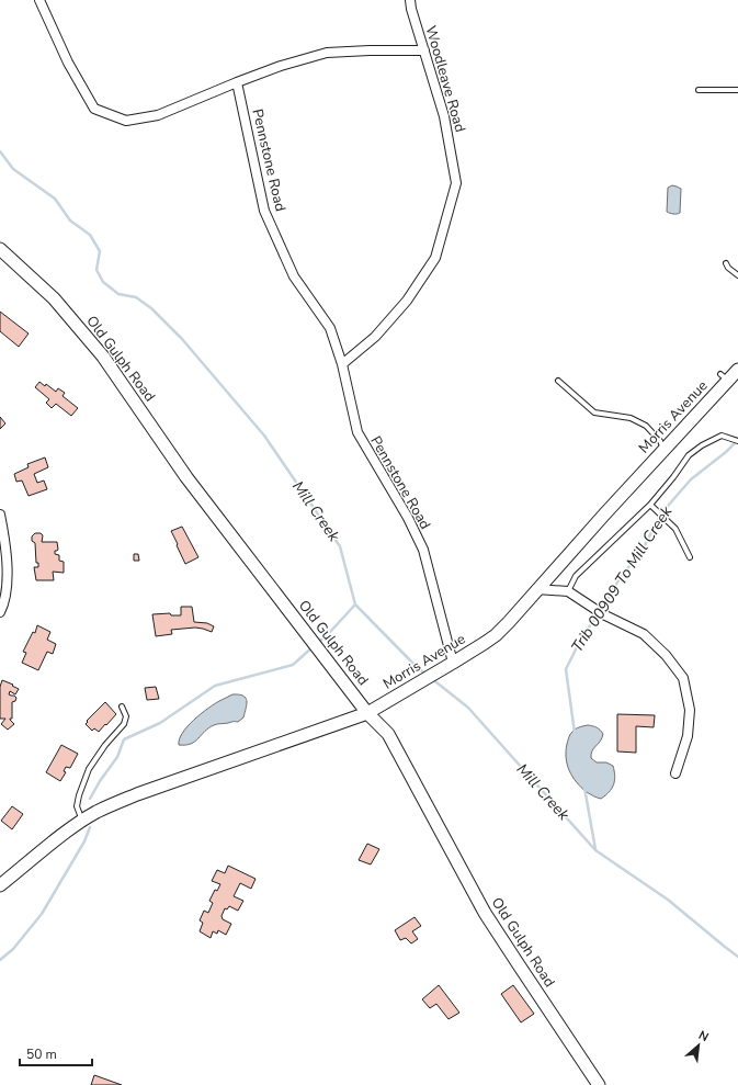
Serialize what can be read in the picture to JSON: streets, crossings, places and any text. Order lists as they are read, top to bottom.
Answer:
{
  "streets": {
    "street": [
      "Woodleave Road",
      "Pennstone Road",
      "Old Gulph Road",
      "Morris Avenue"
    ]
  },
  "crossings": [
    ["Woodleave Road", "Pennstone Road"],
    ["Pennstone Road", "Morris Avenue"],
    ["Old Gulph Road", "Morris Avenue"]
  ],
  "water": ["Mill Creek", "Trib 00909 To Mill Creek"],
  "scale_bar": "50 m",
  "north": "top right"
}
